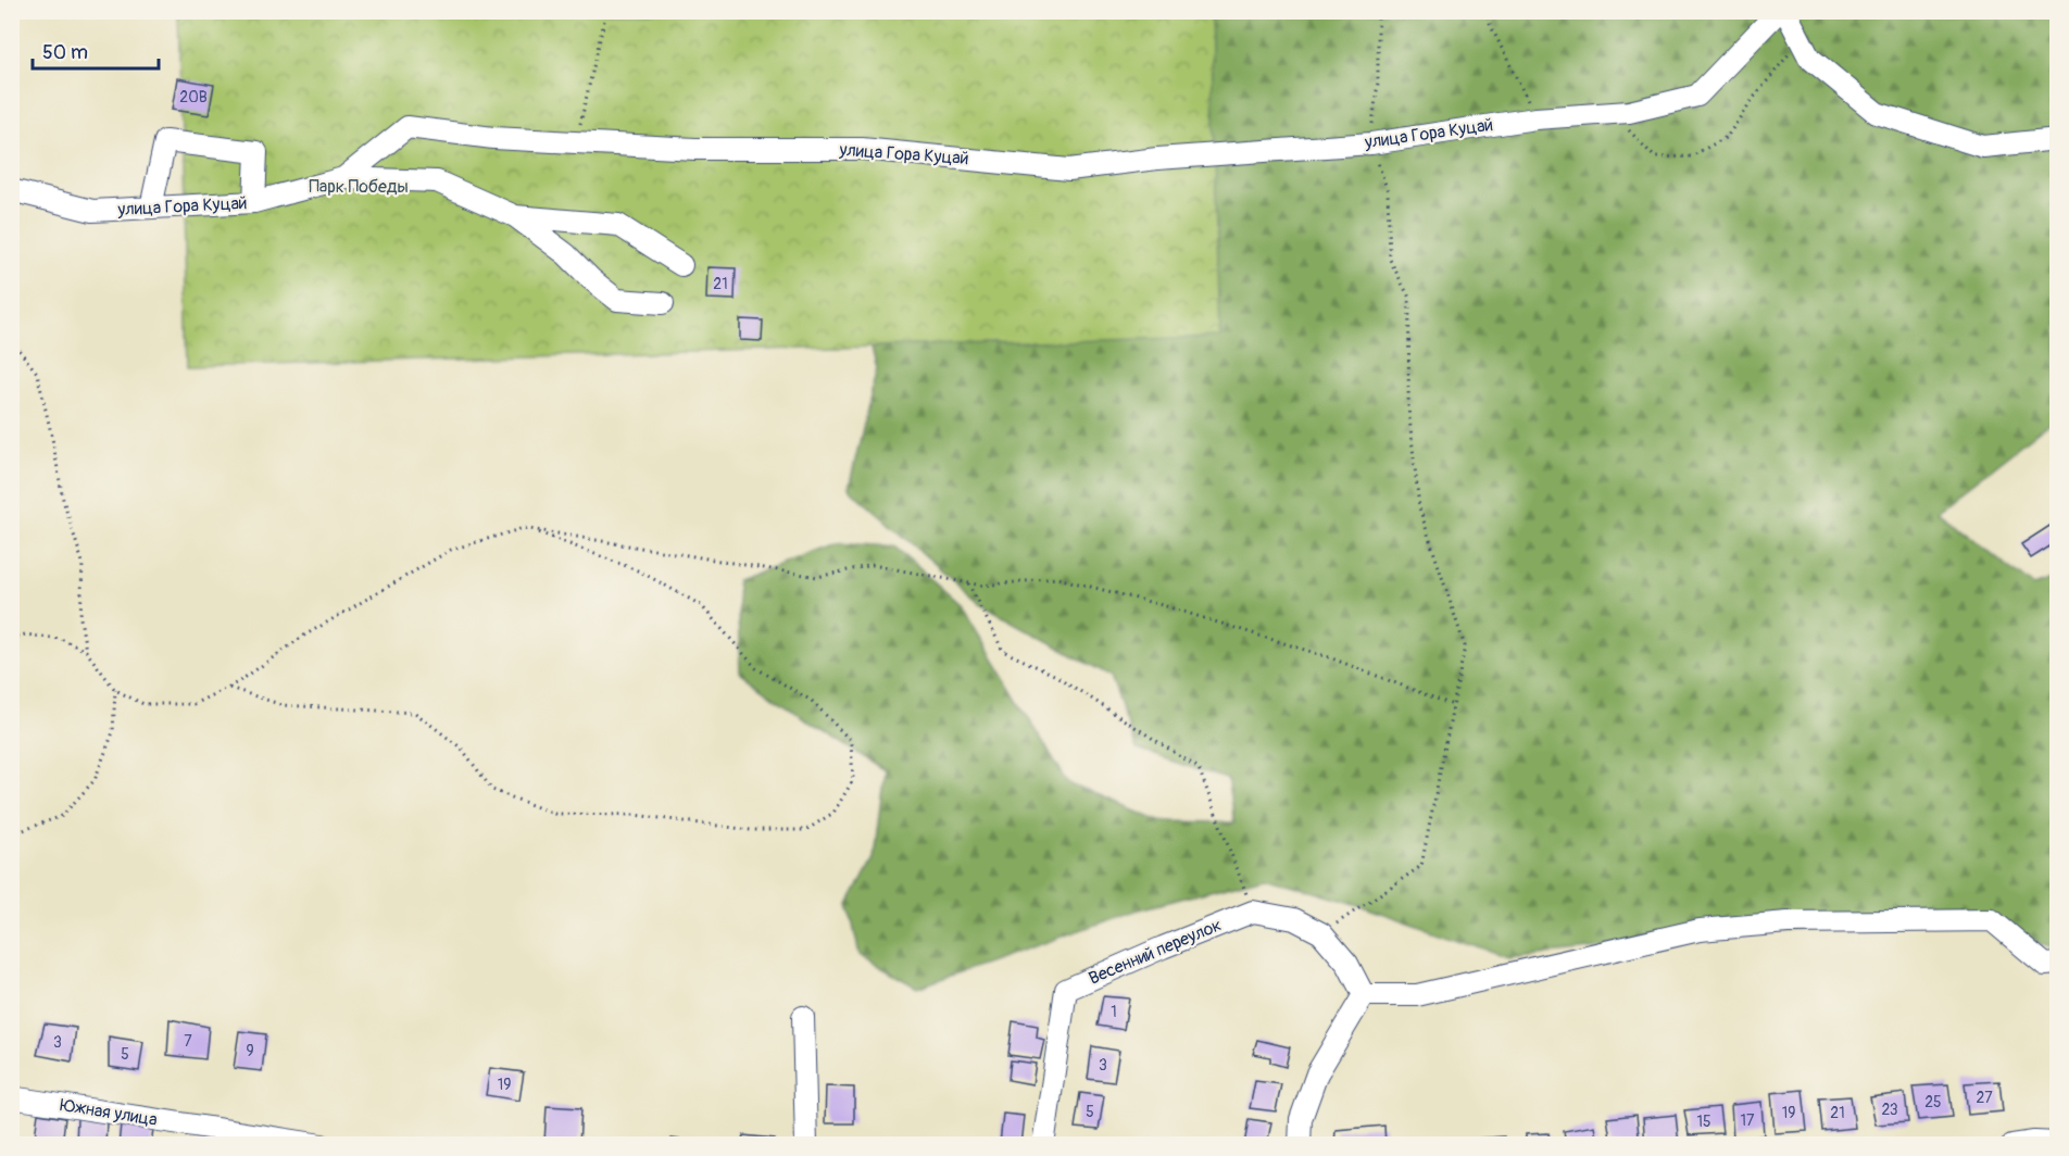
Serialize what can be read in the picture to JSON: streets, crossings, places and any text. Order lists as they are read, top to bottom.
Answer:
{
  "streets": {
    "street": ["улица Гора Куцай", "Весенний переулок", "Южная улица"]
  },
  "parks": ["Парк Победы"],
  "house_numbers": [
    "20В",
    "21",
    "1",
    "7",
    "3",
    "9",
    "5",
    "3",
    "19",
    "27",
    "25",
    "23",
    "5",
    "19",
    "21",
    "17",
    "15"
  ],
  "scale_bar": "50 m"
}
